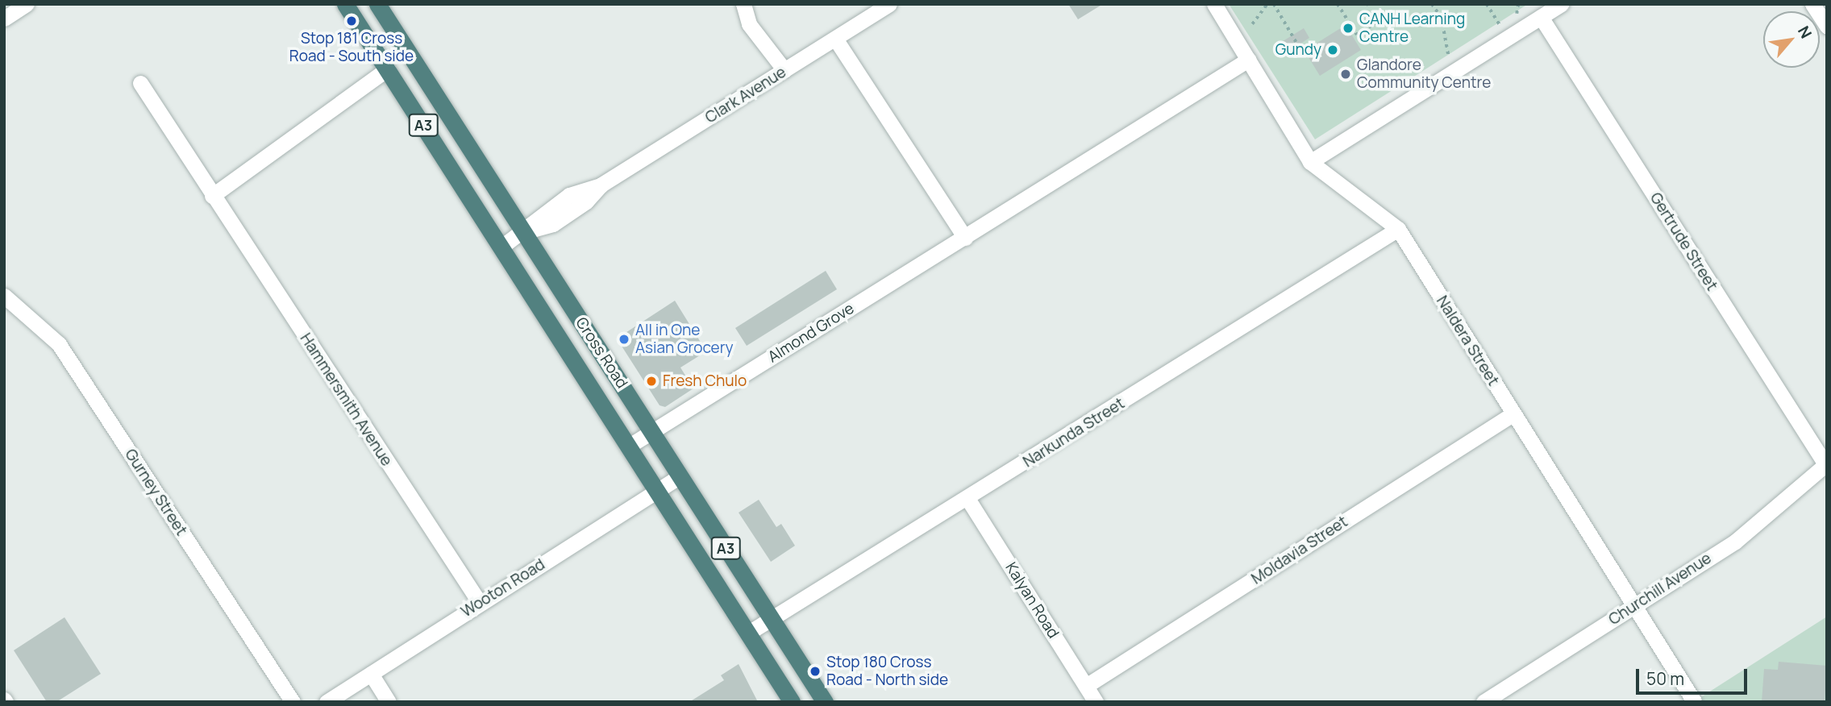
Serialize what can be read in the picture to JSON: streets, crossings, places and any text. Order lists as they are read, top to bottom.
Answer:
{
  "streets": {
    "highway": ["A3", "Cross Road"],
    "street": [
      "Clark Avenue",
      "Gertrude Street",
      "Almond Grove",
      "Naldera Street",
      "Hammersmith Avenue",
      "Narkunda Street",
      "Gurney Street",
      "Moldavia Street",
      "Wooton Road",
      "Churchill Avenue",
      "Kalyan Road"
    ]
  },
  "crossings": [
    ["Clark Avenue", "Cross Road"],
    ["Gertrude Street", "Churchill Avenue"],
    ["Almond Grove", "Naldera Street"],
    ["Almond Grove", "Cross Road"],
    ["Naldera Street", "Narkunda Street"],
    ["Naldera Street", "Moldavia Street"],
    ["Naldera Street", "Churchill Avenue"],
    ["Cross Road", "Narkunda Street"],
    ["Cross Road", "Wooton Road"],
    ["Hammersmith Avenue", "Wooton Road"],
    ["Narkunda Street", "Kalyan Road"],
    ["Moldavia Street", "Kalyan Road"]
  ],
  "places": [
    "Stop 181 Cross Road - South side",
    "CANH Learning Centre",
    "Gundy",
    "Glandore Community Centre",
    "All in One Asian Grocery",
    "Fresh Chulo",
    "Stop 180 Cross Road - North side"
  ],
  "scale_bar": "50 m",
  "north": "top right"
}
